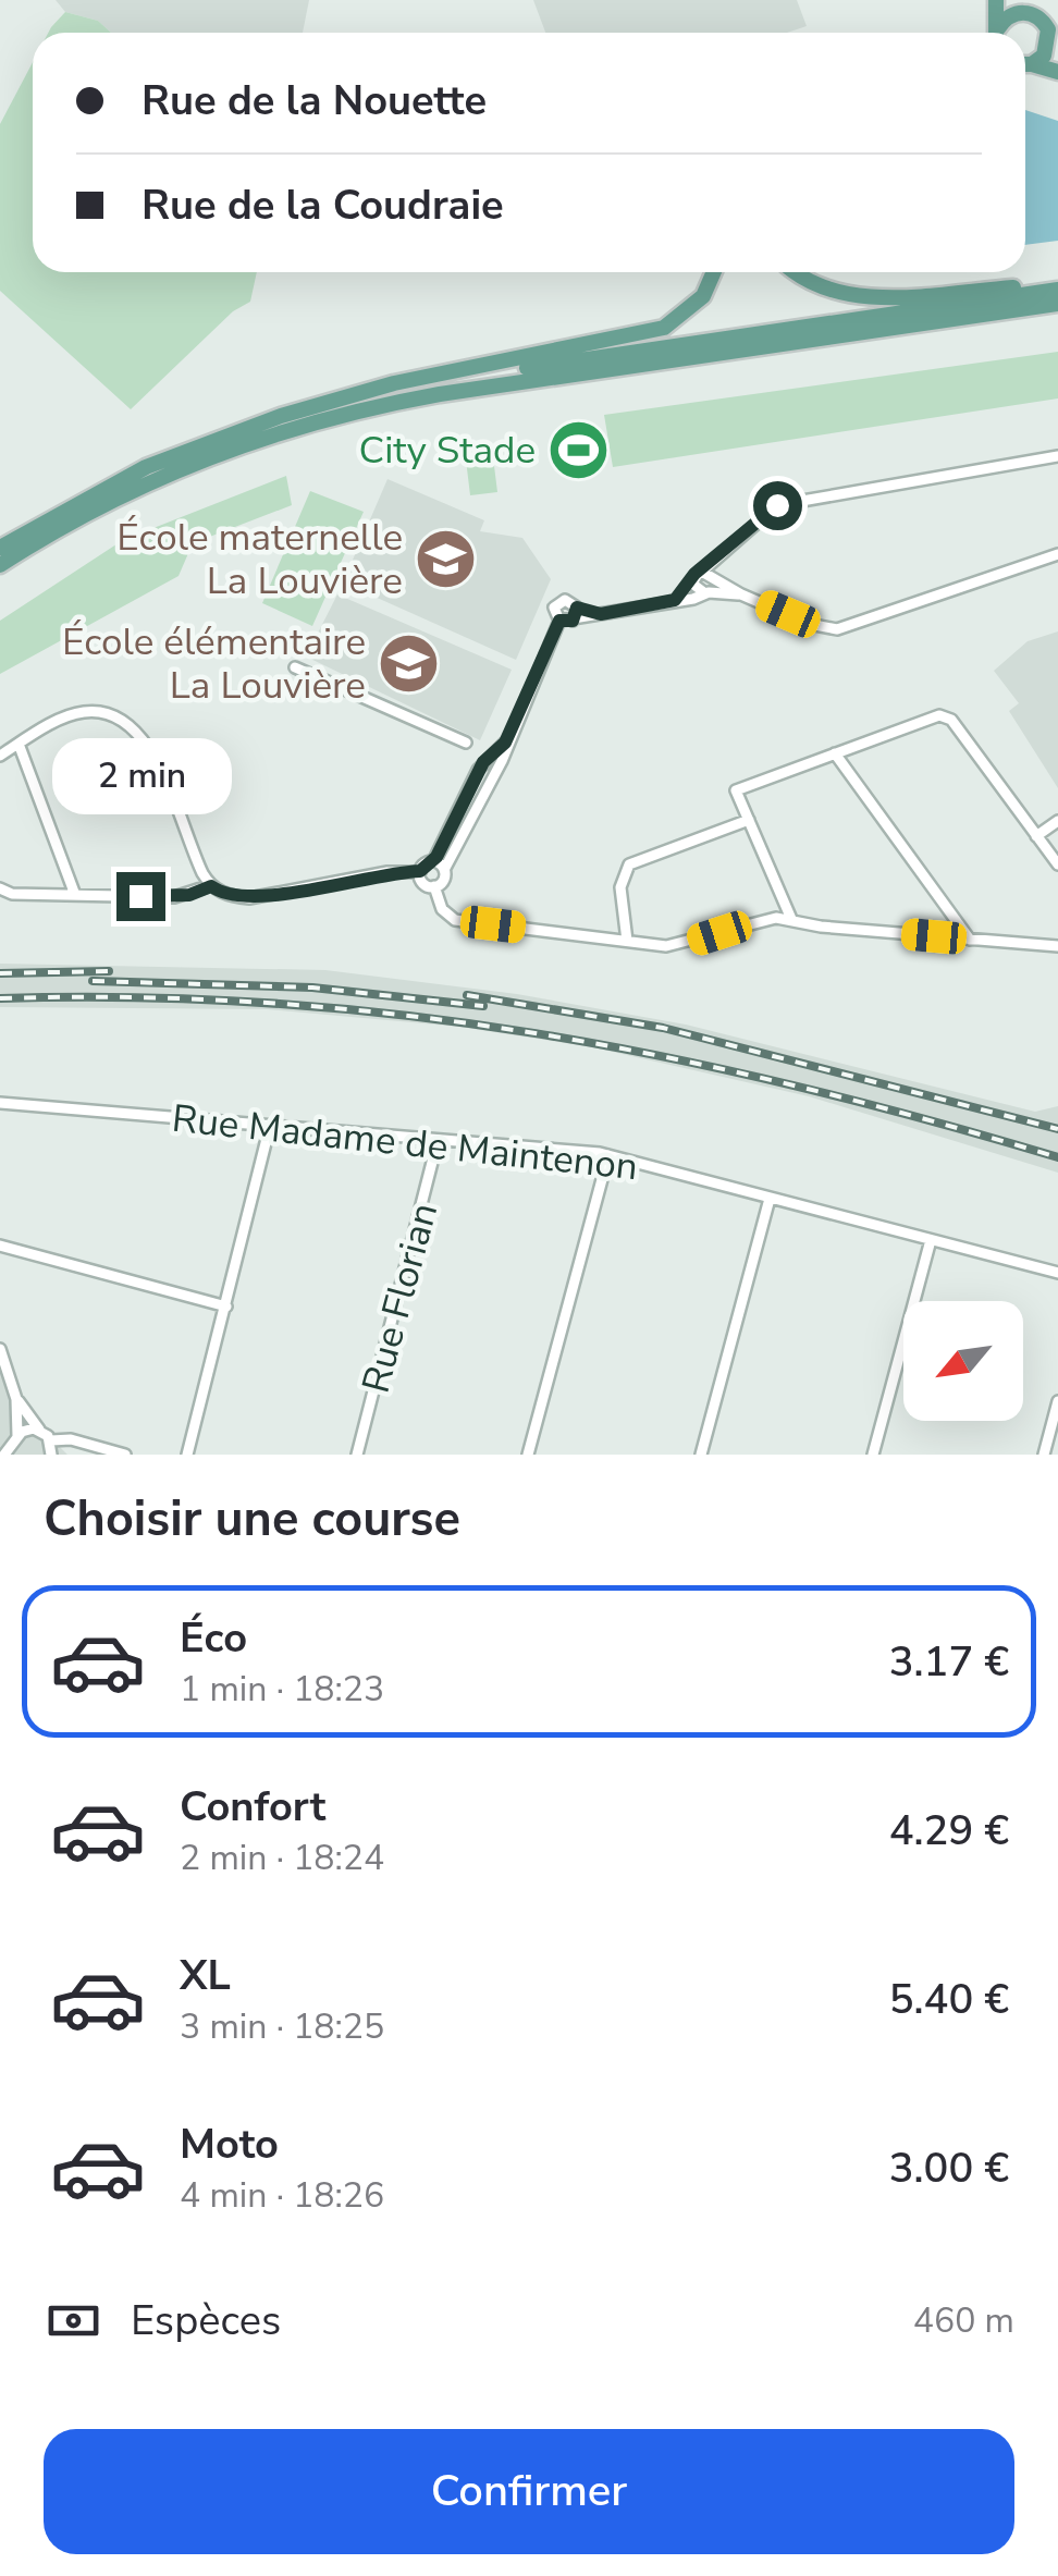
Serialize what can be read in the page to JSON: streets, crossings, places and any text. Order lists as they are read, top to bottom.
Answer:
{
  "streets": {
    "street": ["Rue Madame de Maintenon", "Rue Florian"]
  },
  "crossings": [
    ["Rue Madame de Maintenon", "Rue Florian"]
  ],
  "places": {
    "sports": ["City Stade"],
    "school or university": ["École maternelle La Louvière", "École élémentaire La Louvière"]
  },
  "north": "bottom left",
  "page": {
    "banner": ["Rue de la Nouette", "Rue de la Coudraie"],
    "bubble": "2 min",
    "heading": "Choisir une course",
    "list": [
      {
        "name": "Éco",
        "note": "1 min · 18:23",
        "value": "3.17 €"
      },
      {
        "name": "Confort",
        "note": "2 min · 18:24",
        "value": "4.29 €"
      },
      {
        "name": "XL",
        "note": "3 min · 18:25",
        "value": "5.40 €"
      },
      {
        "name": "Moto",
        "note": "4 min · 18:26",
        "value": "3.00 €"
      }
    ],
    "pay": ["Espèces", "460 m"],
    "buttons": "Confirmer"
  }
}
